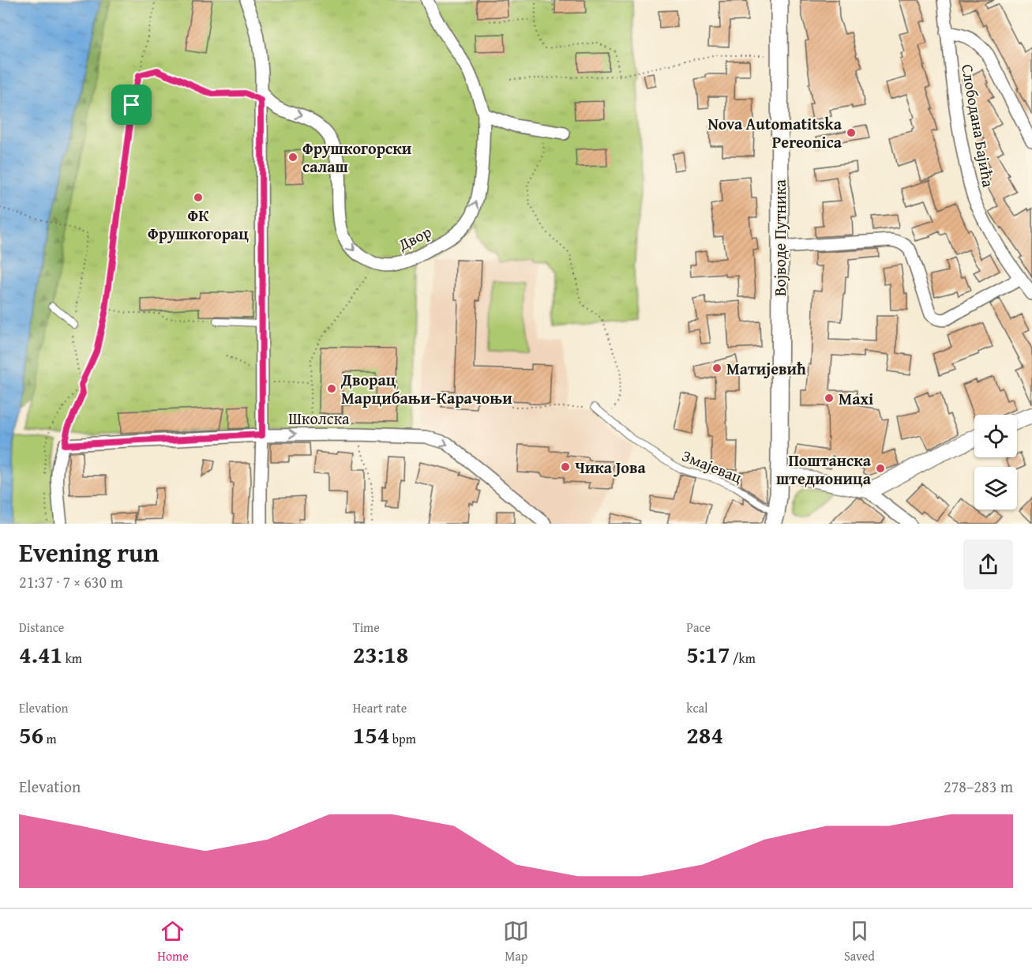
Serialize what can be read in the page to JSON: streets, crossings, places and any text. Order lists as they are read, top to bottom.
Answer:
{
  "streets": {
    "main road": ["Војводе Путника"],
    "street": ["Слободана Бајића", "Двор", "Школска"],
    "lane": ["Змајевац"]
  },
  "crossings": [
    ["Војводе Путника", "Змајевац"]
  ],
  "one_way": ["Школска"],
  "places": [
    "Nova Automatitska Pereonica",
    "Фрушкогорски салаш",
    "ФК Фрушкогорац",
    "Матијевић",
    "Дворац Марцибањи-Карачоњи",
    "Maxi",
    "Чика Јова",
    "Поштанска штедионица"
  ],
  "page": {
    "heading": ["Evening run", "21:37 · 7 × 630 m"],
    "stats": [
      ["Distance", "4.41 km"],
      ["Time", "23:18"],
      ["Pace", "5:17 /km"],
      ["Elevation", "56 m"],
      ["Heart rate", "154 bpm"],
      ["kcal", "284"]
    ],
    "chart": ["Elevation", "278–283 m"],
    "tabs": ["Home", "Map", "Saved"]
  }
}
